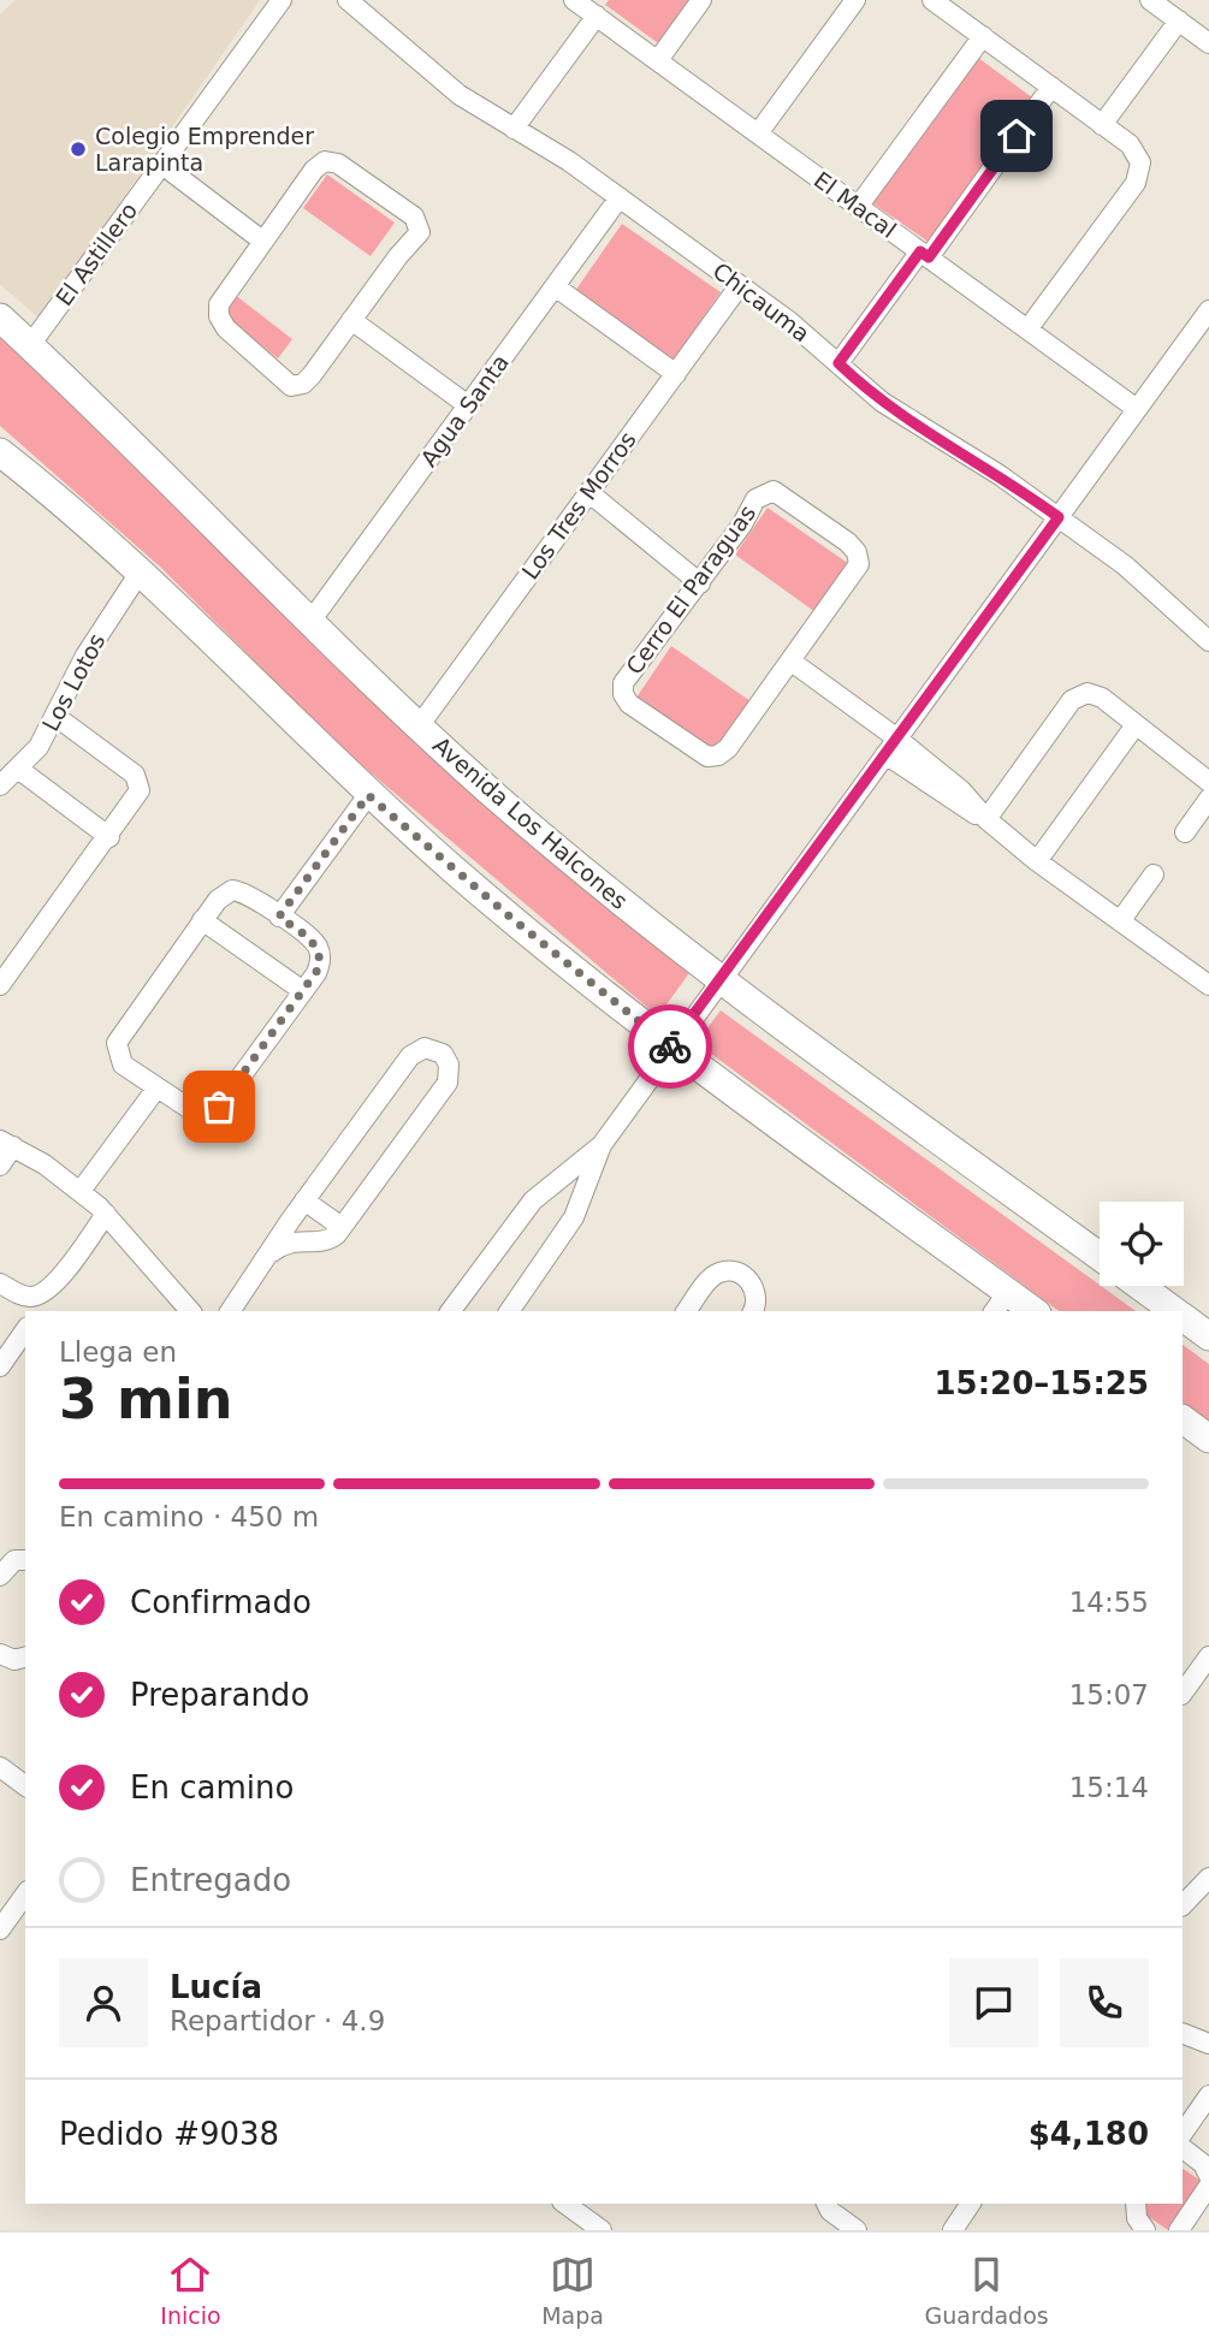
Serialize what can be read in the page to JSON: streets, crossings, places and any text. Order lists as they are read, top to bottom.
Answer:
{
  "streets": {
    "street": [
      "El Macal",
      "El Astillero",
      "Chicauma",
      "Agua Santa",
      "Los Tres Morros",
      "Cerro El Paraguas",
      "Los Lotos",
      "Avenida Los Halcones"
    ]
  },
  "crossings": [
    ["El Astillero", "Avenida Los Halcones"],
    ["Chicauma", "Agua Santa"],
    ["Chicauma", "Los Tres Morros"],
    ["Agua Santa", "Avenida Los Halcones"],
    ["Los Tres Morros", "Avenida Los Halcones"]
  ],
  "places": ["Colegio Emprender Larapinta"],
  "page": {
    "heading": ["3 min", "Llega en", "15:20–15:25"],
    "panel": [
      "Lucía",
      "Repartidor · 4.9",
      "Pedido #9038",
      "$4,180"
    ],
    "bar": "En camino · 450 m",
    "list": [
      ["Confirmado", "14:55"],
      ["Preparando", "15:07"],
      ["En camino", "15:14"],
      "Entregado"
    ],
    "tabs": ["Inicio", "Mapa", "Guardados"]
  }
}
